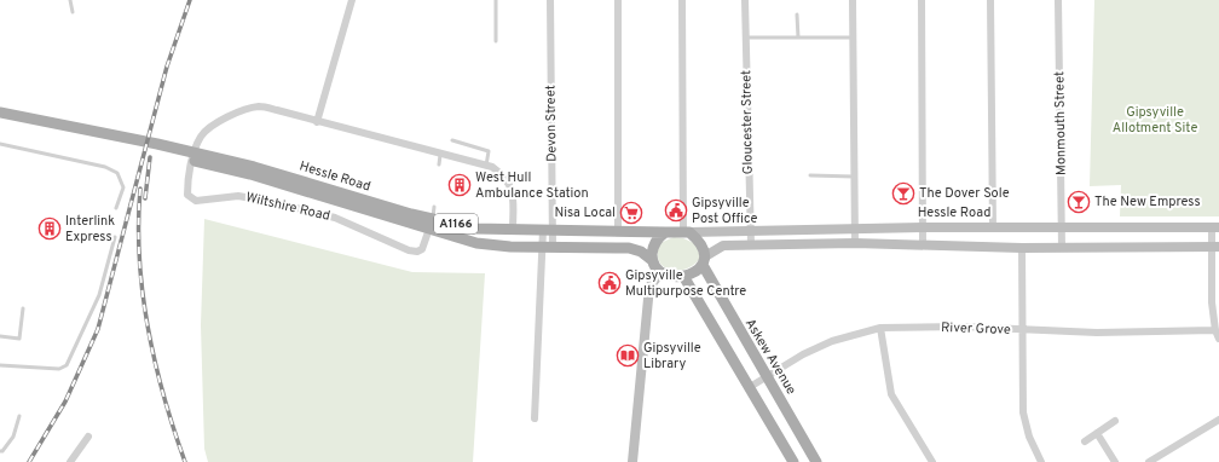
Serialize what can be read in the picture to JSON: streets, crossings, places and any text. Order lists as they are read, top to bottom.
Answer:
{
  "streets": {
    "main road": ["Hessle Road", "A1166", "Askew Avenue"],
    "street": [
      "Gloucester Street",
      "Devon Street",
      "Monmouth Street",
      "Wiltshire Road",
      "River Grove"
    ]
  },
  "crossings": [
    ["Gloucester Street", "Hessle Road"],
    ["Devon Street", "Hessle Road"],
    ["Monmouth Street", "Hessle Road"],
    ["Hessle Road", "Wiltshire Road"],
    ["Hessle Road", "Askew Avenue"],
    ["River Grove", "Askew Avenue"]
  ],
  "parks": ["Gipsyville Allotment Site"],
  "places": {
    "building": ["West Hull Ambulance Station", "Interlink Express"],
    "bar": ["The Dover Sole", "The New Empress"],
    "public building": ["Gipsyville Post Office", "Gipsyville Multipurpose Centre"],
    "supermarket": ["Nisa Local"],
    "library": ["Gipsyville Library"]
  }
}
